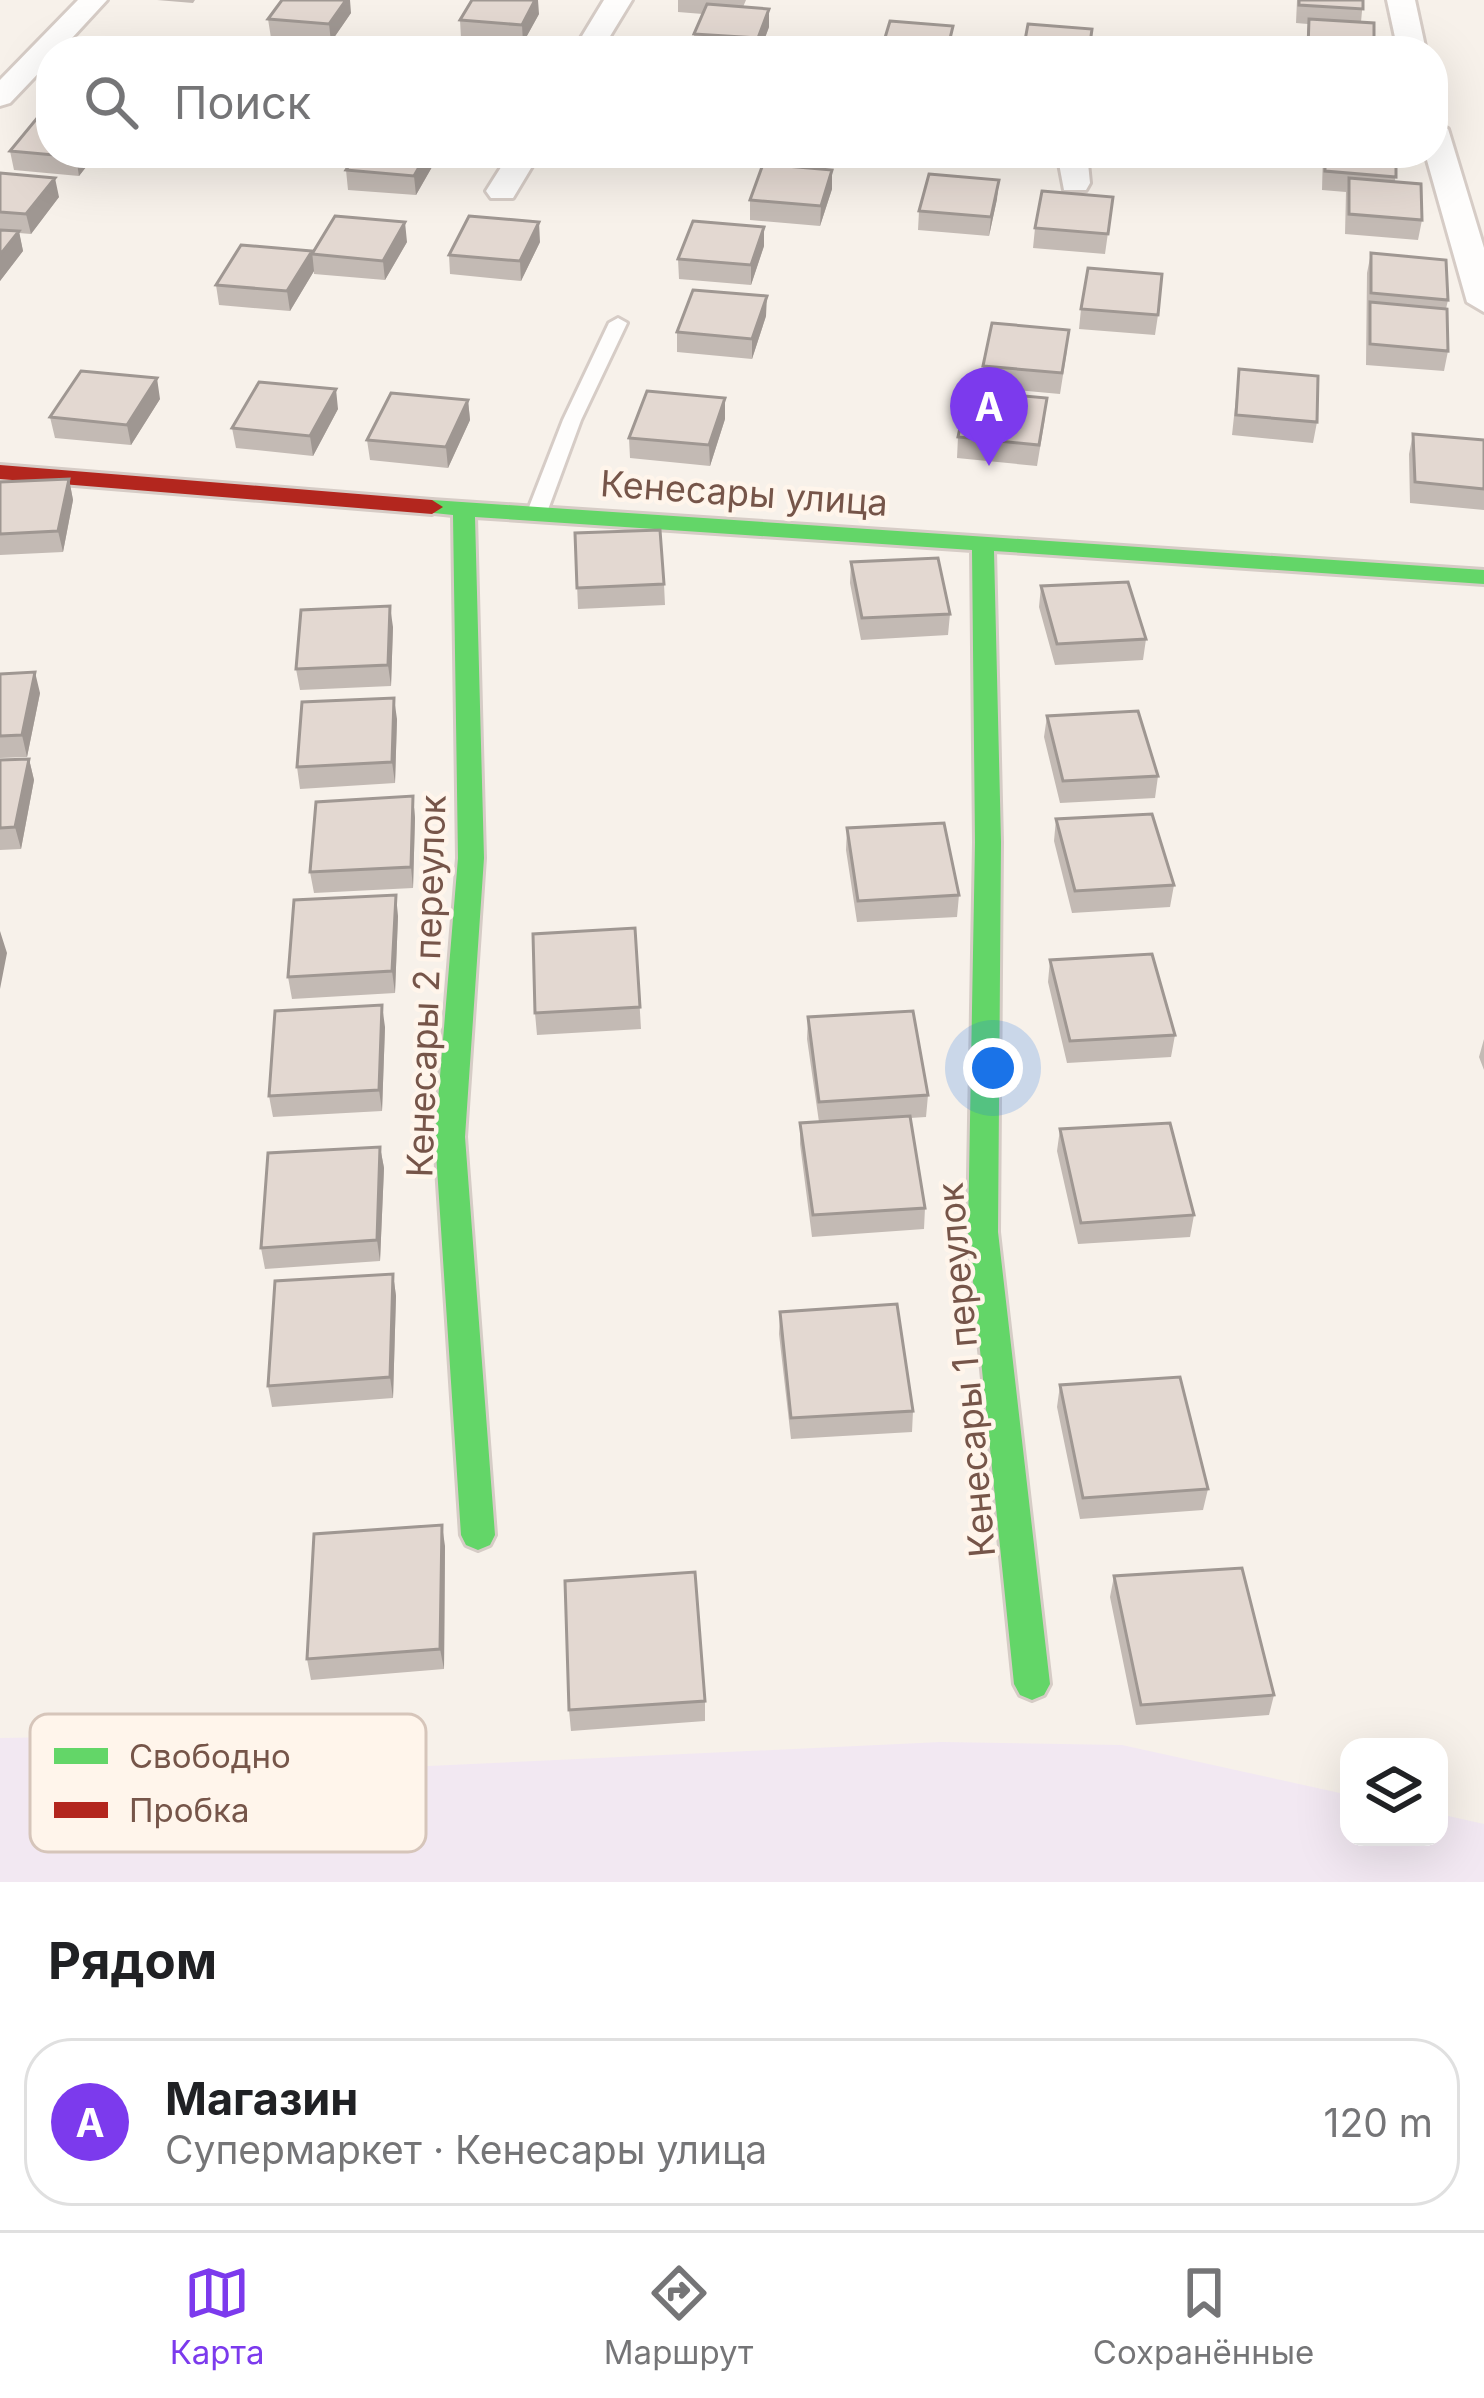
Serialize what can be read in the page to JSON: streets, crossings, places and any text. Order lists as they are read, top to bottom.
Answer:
{
  "streets": {
    "street": ["Кенесары улица", "Кенесары 2 переулок", "Кенесары 1 переулок"]
  },
  "crossings": [
    ["Кенесары улица", "Кенесары 2 переулок"],
    ["Кенесары улица", "Кенесары 1 переулок"]
  ],
  "legend": ["Свободно", "Пробка"],
  "page": {
    "search": "Поиск",
    "pins": "A",
    "heading": "Рядом",
    "list": [
      {
        "mark": "A",
        "name": "Магазин",
        "note": "Супермаркет · Кенесары улица",
        "value": "120 m"
      }
    ],
    "nav": ["Карта", "Маршрут", "Сохранённые"]
  }
}
